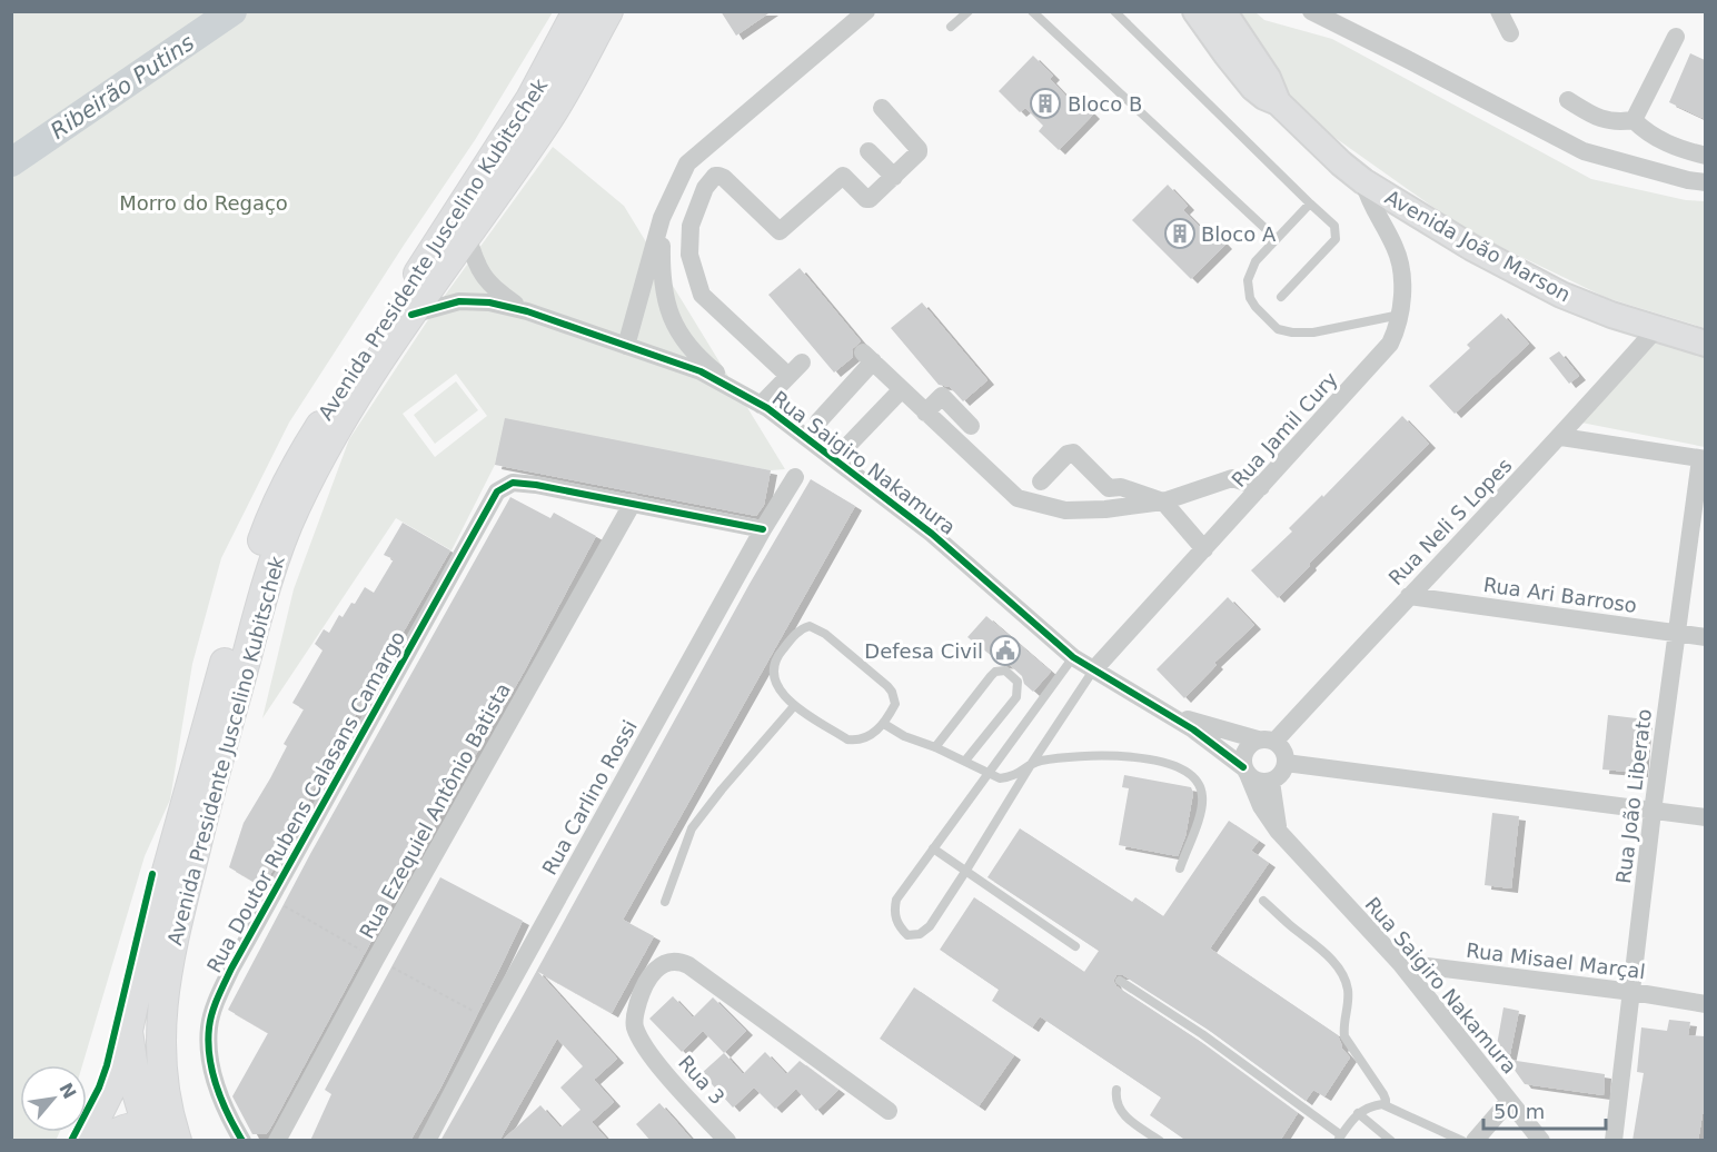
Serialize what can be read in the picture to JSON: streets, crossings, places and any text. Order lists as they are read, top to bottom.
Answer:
{
  "streets": {
    "main road": ["Avenida João Marson", "Avenida Presidente Juscelino Kubitschek"],
    "street": [
      "Rua Jamil Cury",
      "Rua Saigiro Nakamura",
      "Rua Neli S Lopes",
      "Rua Ari Barroso",
      "Rua João Liberato",
      "Rua Carlino Rossi",
      "Rua Doutor Rubens Calasans Camargo",
      "Rua Ezequiel Antônio Batista",
      "Rua Misael Marçal",
      "Rua 3"
    ]
  },
  "crossings": [
    ["Avenida João Marson", "Rua Jamil Cury"],
    ["Avenida João Marson", "Rua Neli S Lopes"],
    ["Avenida Presidente Juscelino Kubitschek", "Rua Saigiro Nakamura"],
    ["Rua Jamil Cury", "Rua Saigiro Nakamura"],
    ["Rua Saigiro Nakamura", "Rua Neli S Lopes"],
    ["Rua Saigiro Nakamura", "Rua Misael Marçal"],
    ["Rua Neli S Lopes", "Rua Ari Barroso"],
    ["Rua Ari Barroso", "Rua João Liberato"],
    ["Rua João Liberato", "Rua Misael Marçal"],
    ["Rua Doutor Rubens Calasans Camargo", "Rua Ezequiel Antônio Batista"]
  ],
  "water": ["Ribeirão Putins"],
  "parks": ["Morro do Regaço"],
  "places": {
    "building": ["Bloco B", "Bloco A"],
    "public building": ["Defesa Civil"]
  },
  "scale_bar": "50 m",
  "north": "top right"
}
